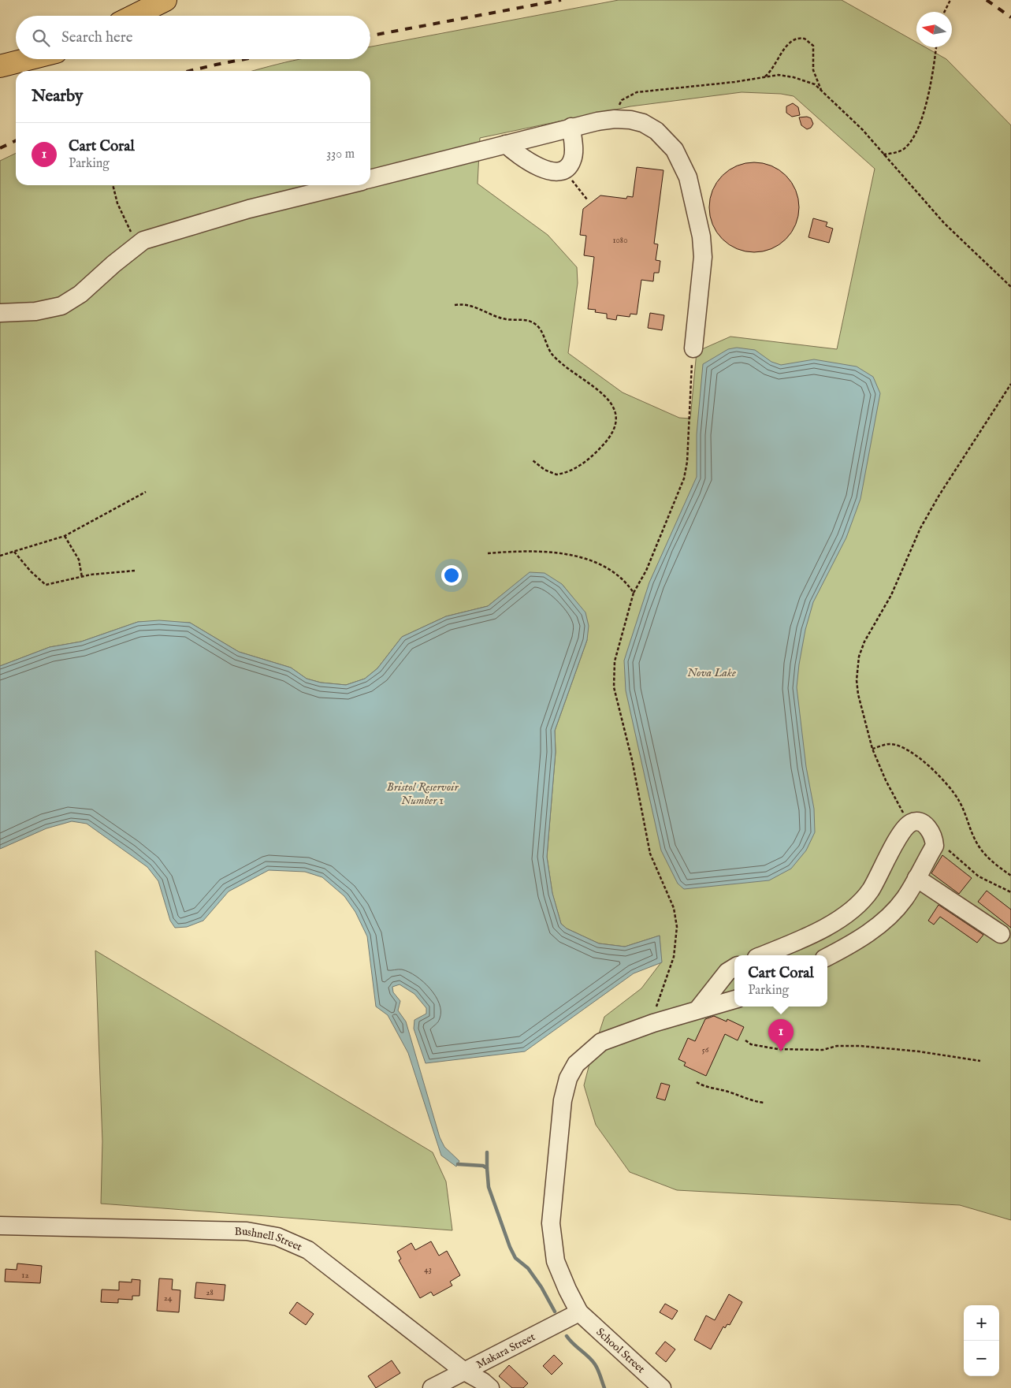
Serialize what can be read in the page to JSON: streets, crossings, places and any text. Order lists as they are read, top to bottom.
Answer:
{
  "streets": {
    "street": ["Bushnell Street", "Makara Street", "School Street"]
  },
  "crossings": [
    ["Bushnell Street", "Makara Street"],
    ["Makara Street", "School Street"]
  ],
  "water": ["Nova Lake", "Bristol Reservoir Number 1"],
  "house_numbers": [
    "1080",
    "56",
    "43",
    "12",
    "28",
    "24"
  ],
  "north": "left",
  "page": {
    "search": "Search here",
    "heading": "Nearby",
    "list": [
      {
        "mark": "1",
        "name": "Cart Coral",
        "note": "Parking",
        "value": "330 m"
      }
    ],
    "popup": ["Cart Coral", "Parking"],
    "pins": "1",
    "map_buttons": ["+", "−"]
  }
}
